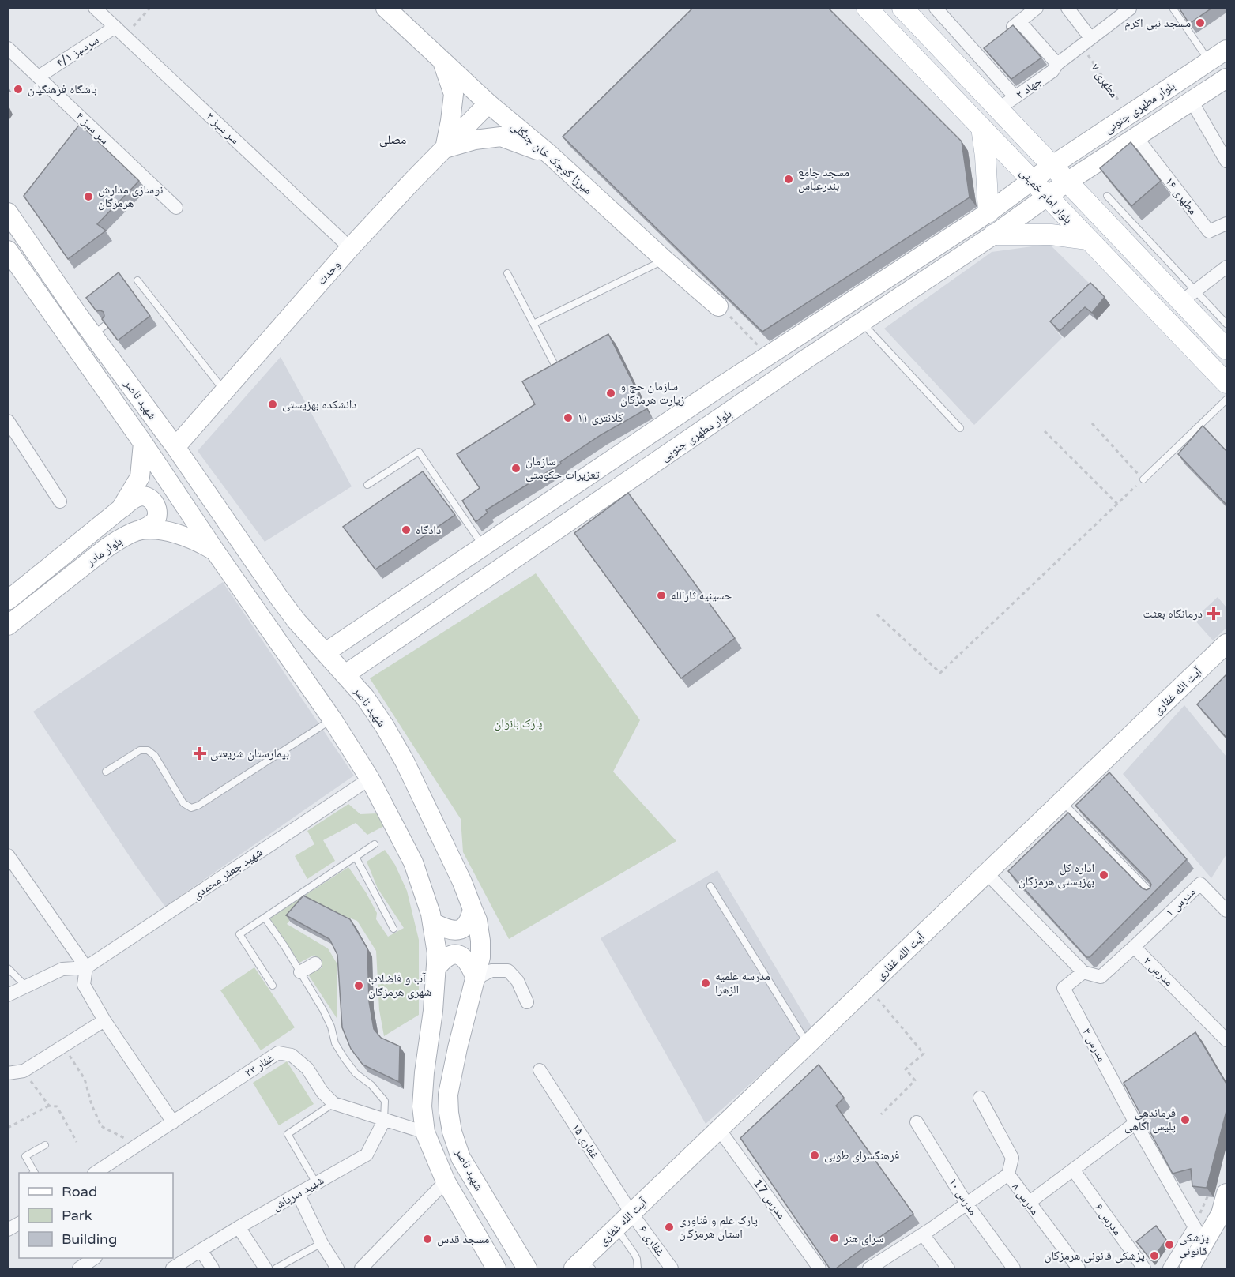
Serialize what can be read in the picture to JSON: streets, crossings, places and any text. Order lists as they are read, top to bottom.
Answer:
{
  "streets": {
    "main road": ["بلوار امام خمینی"],
    "street": [
      "سرسبز ۴/۱",
      "جهاد ۲",
      "بلوار مطهری جنوبی",
      "سر سبز ۴",
      "سر سبز ۲",
      "میرزا کوچک خان جنگلی",
      "مطهری ۱۶",
      "وحدت",
      "شهید ناصر",
      "بلوار مادر",
      "آیت الله غفاری",
      "شهید جعفر محمدی",
      "مدرس ۱",
      "مدرس ۲",
      "مدرس ۴",
      "غفار ۲۲",
      "غفاری ۱۵",
      "شهید سرپاش",
      "مدرس ۱۰",
      "مدرس 17",
      "مدرس ۸",
      "مدرس ۶",
      "غفاری ۶"
    ],
    "path": ["مطهری ۷"]
  },
  "crossings": [
    ["سرسبز ۴/۱", "سر سبز ۴"],
    ["سرسبز ۴/۱", "سر سبز ۲"],
    ["مطهری ۷", "جهاد ۲"],
    ["مطهری ۷", "بلوار مطهری جنوبی"],
    ["جهاد ۲", "بلوار امام خمینی"],
    ["بلوار مطهری جنوبی", "بلوار امام خمینی"],
    ["بلوار مطهری جنوبی", "شهید ناصر"],
    ["سر سبز ۲", "وحدت"],
    ["میرزا کوچک خان جنگلی", "وحدت"],
    ["وحدت", "شهید ناصر"],
    ["شهید ناصر", "بلوار مادر"],
    ["شهید ناصر", "شهید جعفر محمدی"],
    ["آیت الله غفاری", "غفاری ۱۵"],
    ["آیت الله غفاری", "مدرس 17"],
    ["آیت الله غفاری", "غفاری ۶"],
    ["مدرس ۱", "مدرس ۲"],
    ["مدرس ۲", "مدرس ۴"],
    ["غفاری ۱۵", "غفاری ۶"]
  ],
  "districts": ["مصلی"],
  "parks": ["پارک بانوان"],
  "places": {
    "other": [
      "مسجد نبی اکرم",
      "باشگاه فرهنگیان",
      "مسجد جامع بندرعباس",
      "نوسازی مدارش هرمزگان",
      "سازمان حج و زیارت هرمزگان",
      "دانشکده بهزیستی",
      "کلانتری ۱۱",
      "سازمان تعزیرات حکومتی",
      "دادگاه",
      "حسینیه ثارالله",
      "اداره کل بهزیستی هرمزگان",
      "مدرسه علمیه الزهرا",
      "آب و فاضلاب شهری هرمزگان",
      "فرماندهی پلیس آگاهی",
      "فرهنگسرای طوبی",
      "پارک علم و فناوری استان هرمزگان",
      "سرای هنر",
      "مسجد قدس",
      "پزشکی قانونی",
      "پزشکی قانونی هرمزگان"
    ],
    "health": ["درمانگاه بعثت", "بیمارستان شریعتی"]
  },
  "legend": ["Road", "Park", "Building"]
}
